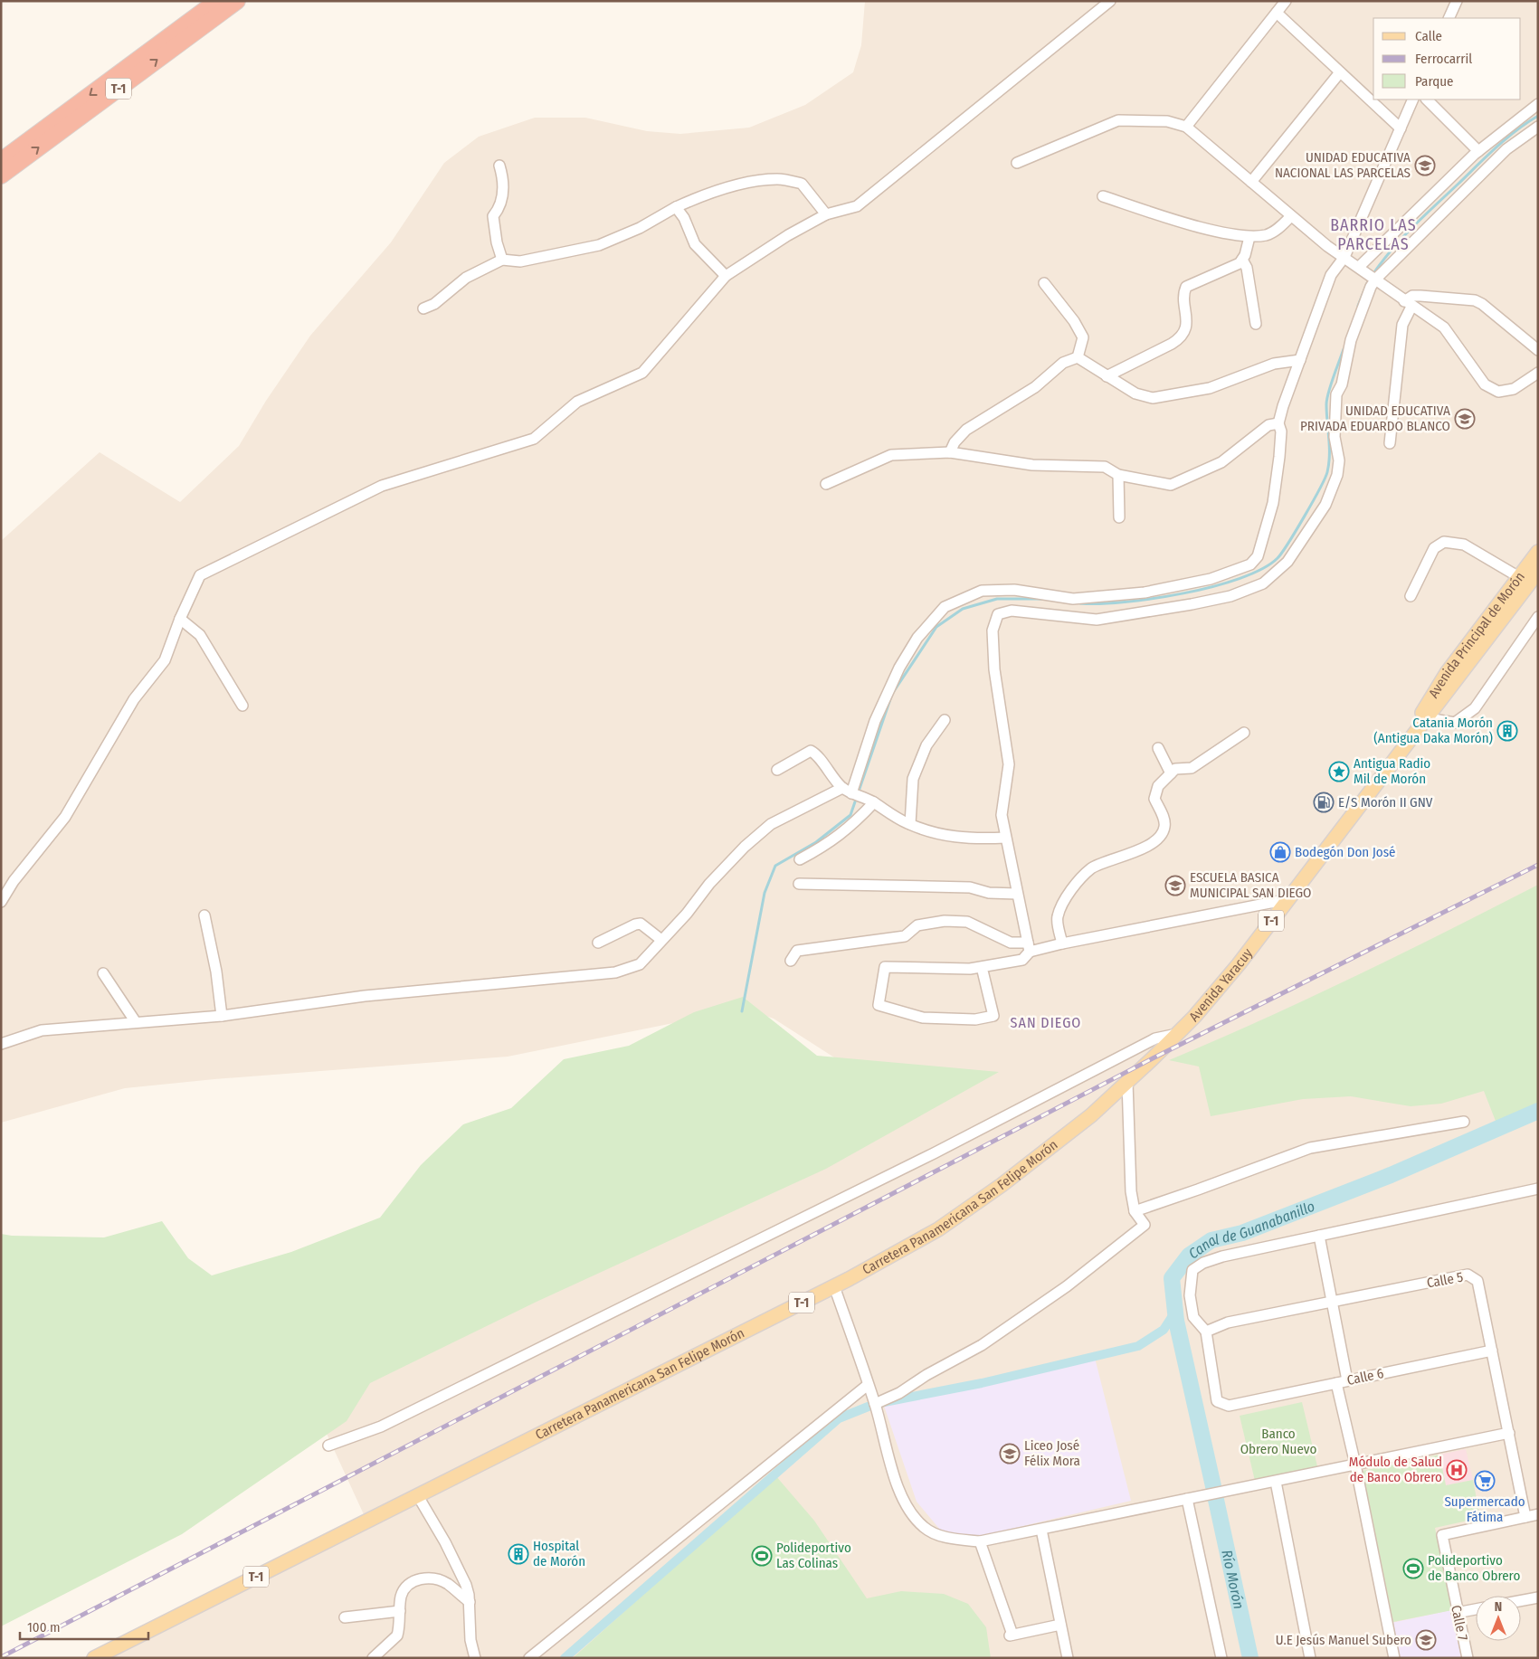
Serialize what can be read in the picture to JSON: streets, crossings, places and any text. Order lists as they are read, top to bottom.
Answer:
{
  "streets": {
    "highway": ["T-1"],
    "main road": ["Avenida Principal de Morón", "Avenida Yaracuy", "Carretera Panamericana San Felipe Morón"],
    "street": ["Calle 5", "Calle 6", "Calle 7"]
  },
  "crossings": [
    ["Avenida Principal de Morón", "Avenida Yaracuy"],
    ["Avenida Yaracuy", "Carretera Panamericana San Felipe Morón"],
    ["Calle 5", "Calle 6"],
    ["Calle 5", "Calle 7"]
  ],
  "districts": ["BARRIO LAS PARCELAS", "SAN DIEGO"],
  "water": ["Canal de Guanabanillo", "Río Morón"],
  "parks": ["Banco Obrero Nuevo"],
  "places": {
    "school or university": [
      "UNIDAD EDUCATIVA NACIONAL LAS PARCELAS",
      "UNIDAD EDUCATIVA PRIVADA EDUARDO BLANCO",
      "ESCUELA BASICA MUNICIPAL SAN DIEGO",
      "Liceo José Félix Mora",
      "U.E Jesús Manuel Subero"
    ],
    "building": ["Catania Morón (Antigua Daka Morón)", "Hospital de Morón"],
    "place": ["Antigua Radio Mil de Morón"],
    "fuel station": ["E/S Morón II GNV"],
    "shop": ["Bodegón Don José"],
    "hospital": ["Módulo de Salud de Banco Obrero"],
    "supermarket": ["Supermercado Fátima"],
    "sports": ["Polideportivo Las Colinas", "Polideportivo de Banco Obrero"]
  },
  "legend": ["Calle", "Ferrocarril", "Parque"],
  "scale_bar": "100 m",
  "north": "top"
}
